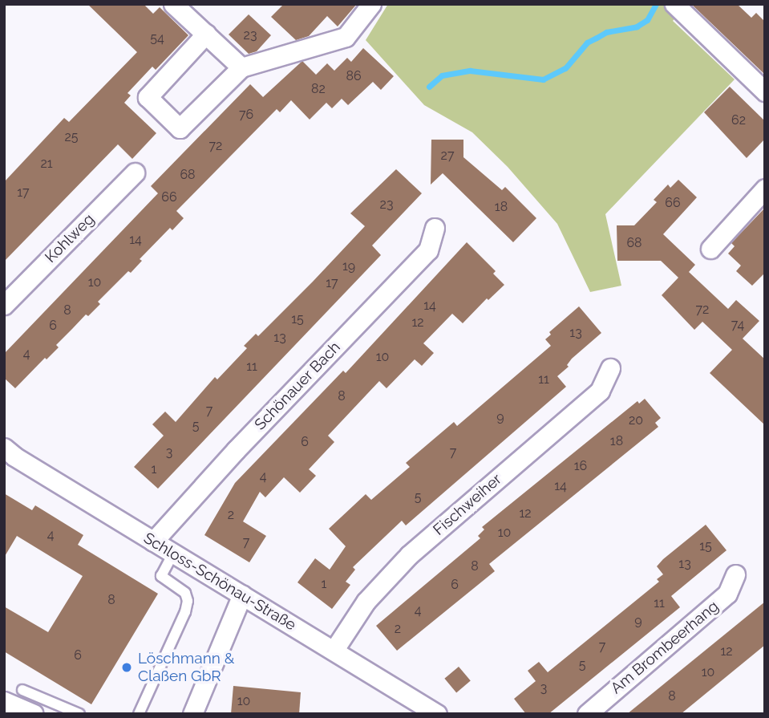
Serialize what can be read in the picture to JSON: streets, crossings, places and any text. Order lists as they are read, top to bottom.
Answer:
{
  "streets": {
    "street": [
      "Kohlweg",
      "Schönauer Bach",
      "Fischweiher",
      "Schloss-Schönau-Straße",
      "Am Brombeerhang"
    ]
  },
  "crossings": [
    ["Schönauer Bach", "Schloss-Schönau-Straße"],
    ["Fischweiher", "Schloss-Schönau-Straße"]
  ],
  "places": ["Löschmann & Claßen GbR"],
  "house_numbers": [
    "23",
    "54",
    "86",
    "82",
    "76",
    "62",
    "25",
    "72",
    "27",
    "21",
    "68",
    "17",
    "66",
    "66",
    "23",
    "18",
    "14",
    "68",
    "19",
    "10",
    "17",
    "14",
    "72",
    "8",
    "15",
    "12",
    "74",
    "6",
    "13",
    "13",
    "4",
    "10",
    "11",
    "11",
    "8",
    "7",
    "9",
    "20",
    "5",
    "18",
    "6",
    "3",
    "7",
    "16",
    "1",
    "4",
    "14",
    "5",
    "12",
    "2",
    "10",
    "4",
    "7",
    "15",
    "13",
    "8",
    "1",
    "6",
    "8",
    "11",
    "4",
    "9",
    "2",
    "7",
    "12",
    "6",
    "5",
    "10",
    "3",
    "8",
    "10"
  ]
}
